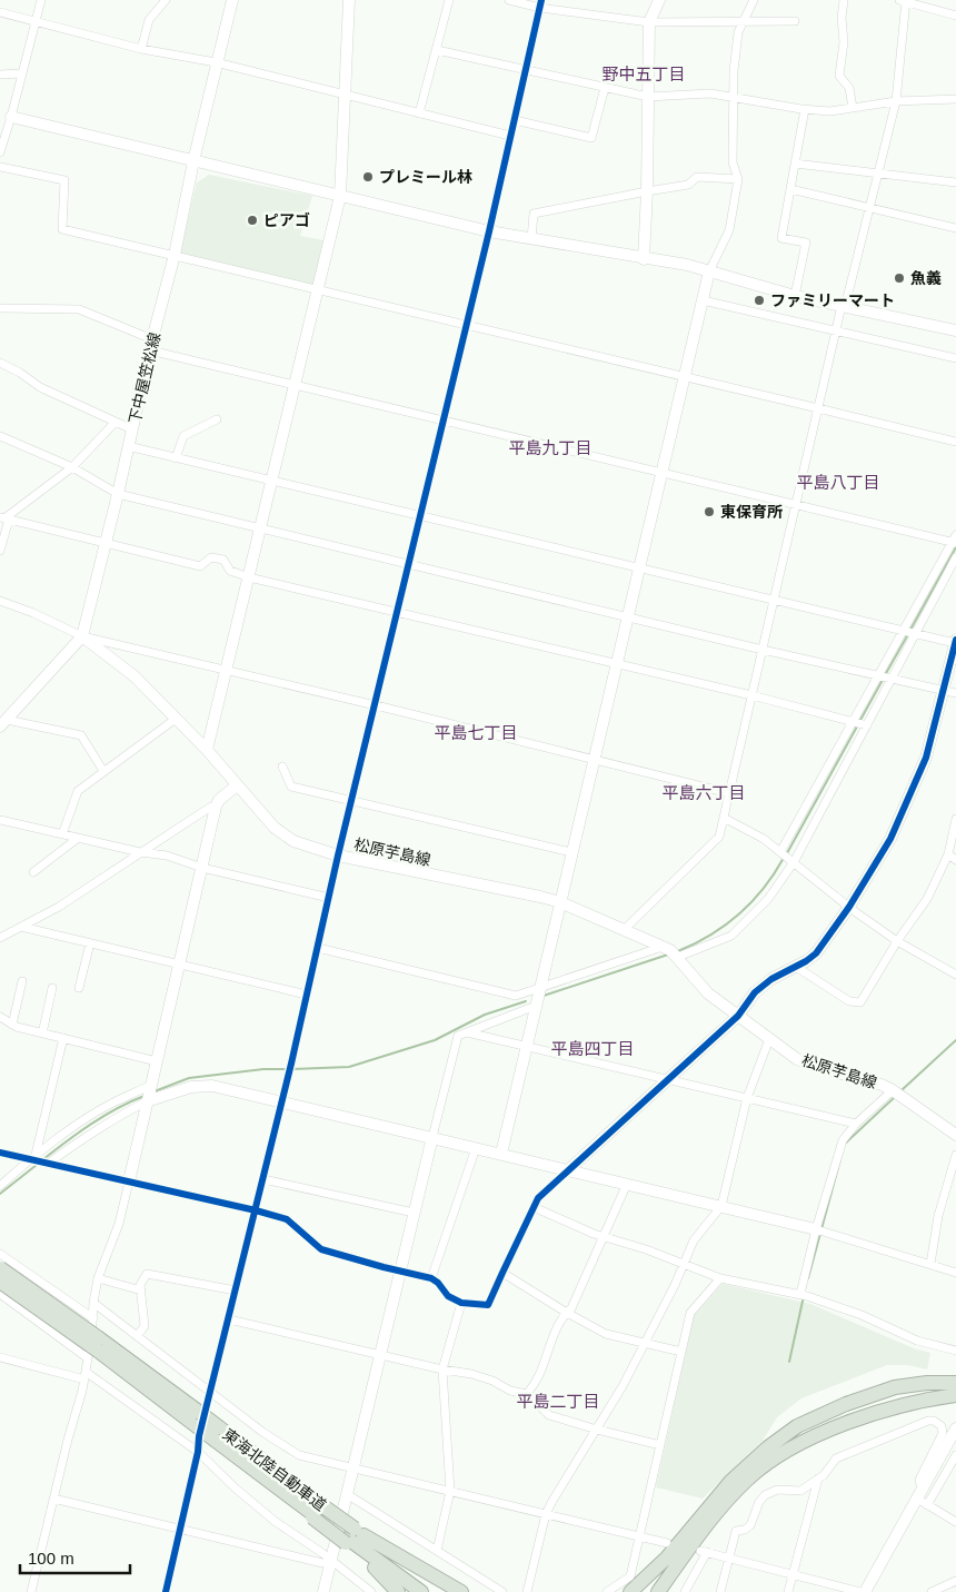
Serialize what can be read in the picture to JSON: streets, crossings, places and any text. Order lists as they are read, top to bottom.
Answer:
{
  "streets": {
    "highway": ["東海北陸自動車道"],
    "street": ["下中屋笠松線", "松原芋島線"]
  },
  "crossings": [
    ["下中屋笠松線", "松原芋島線"]
  ],
  "districts": [
    "野中五丁目",
    "平島九丁目",
    "平島八丁目",
    "平島七丁目",
    "平島六丁目",
    "平島四丁目",
    "平島二丁目"
  ],
  "places": [
    "プレミール林",
    "ピアゴ",
    "魚義",
    "ファミリーマート",
    "東保育所"
  ],
  "scale_bar": "100 m"
}
